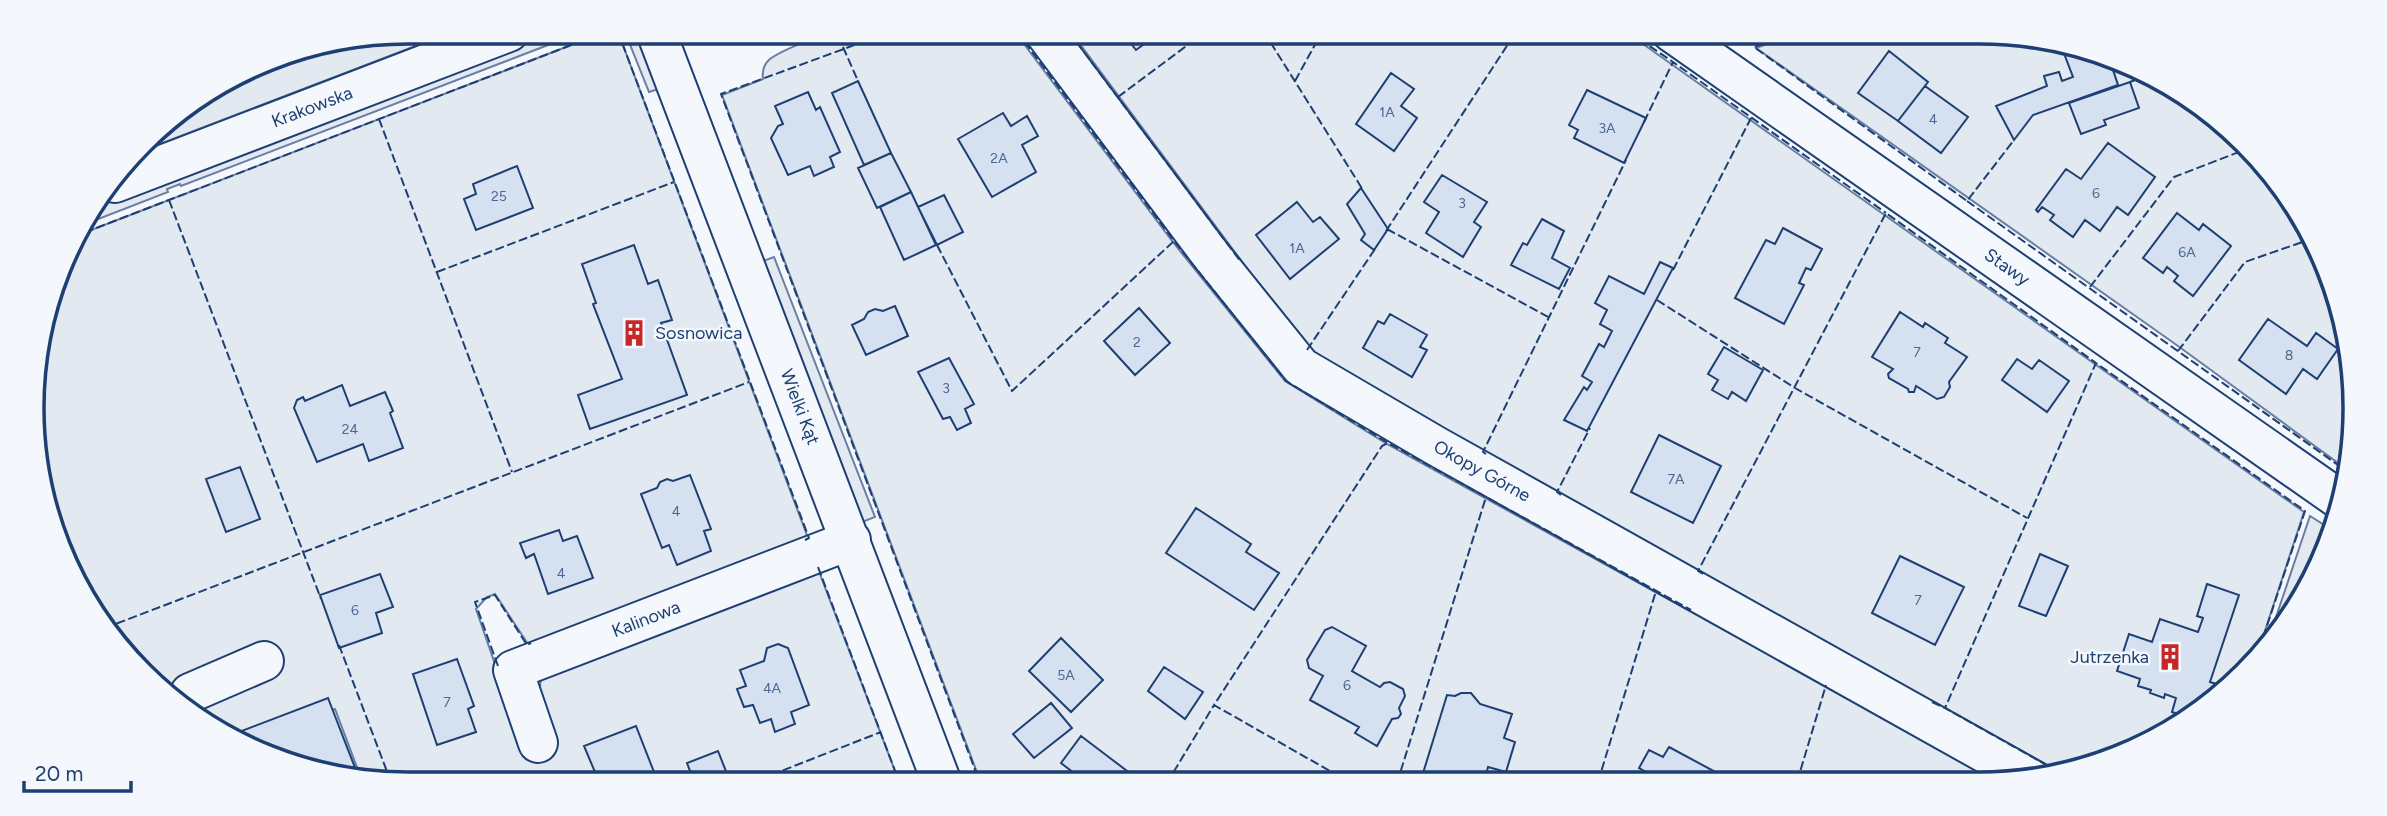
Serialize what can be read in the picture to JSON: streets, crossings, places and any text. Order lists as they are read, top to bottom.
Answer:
{
  "streets": {
    "street": [
      "Krakowska",
      "Stawy",
      "Wielki Kąt",
      "Okopy Górne",
      "Kalinowa"
    ]
  },
  "crossings": [
    ["Wielki Kąt", "Kalinowa"]
  ],
  "places": {
    "building": ["Sosnowica", "Jutrzenka"]
  },
  "house_numbers": [
    "1A",
    "4",
    "3A",
    "2A",
    "6",
    "25",
    "3",
    "1A",
    "6A",
    "2",
    "7",
    "8",
    "3",
    "24",
    "7A",
    "4",
    "4",
    "7",
    "6",
    "5A",
    "6",
    "4A",
    "7"
  ],
  "scale_bar": "20 m"
}
